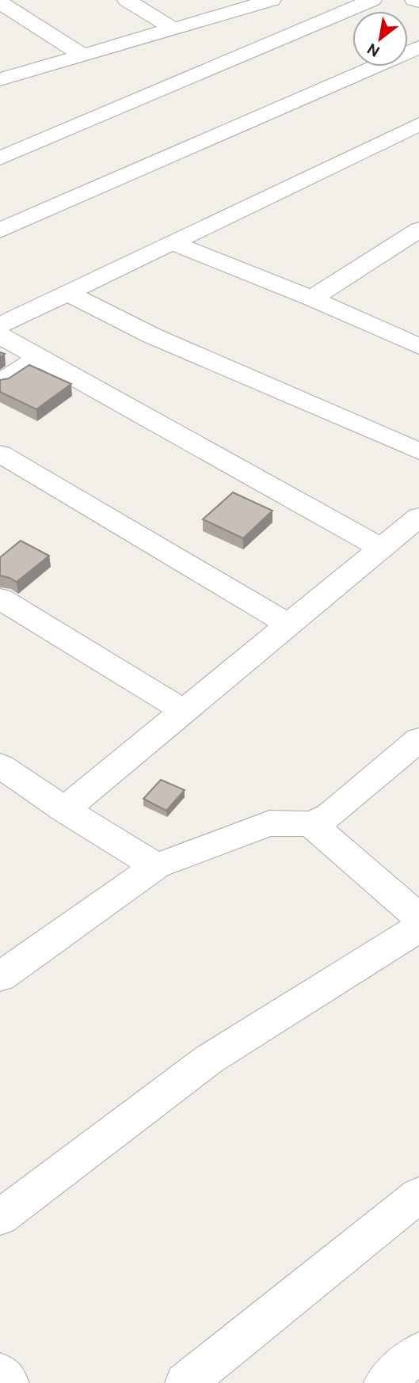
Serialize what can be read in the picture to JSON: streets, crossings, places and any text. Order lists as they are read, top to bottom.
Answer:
{
  "north": "bottom left"
}
